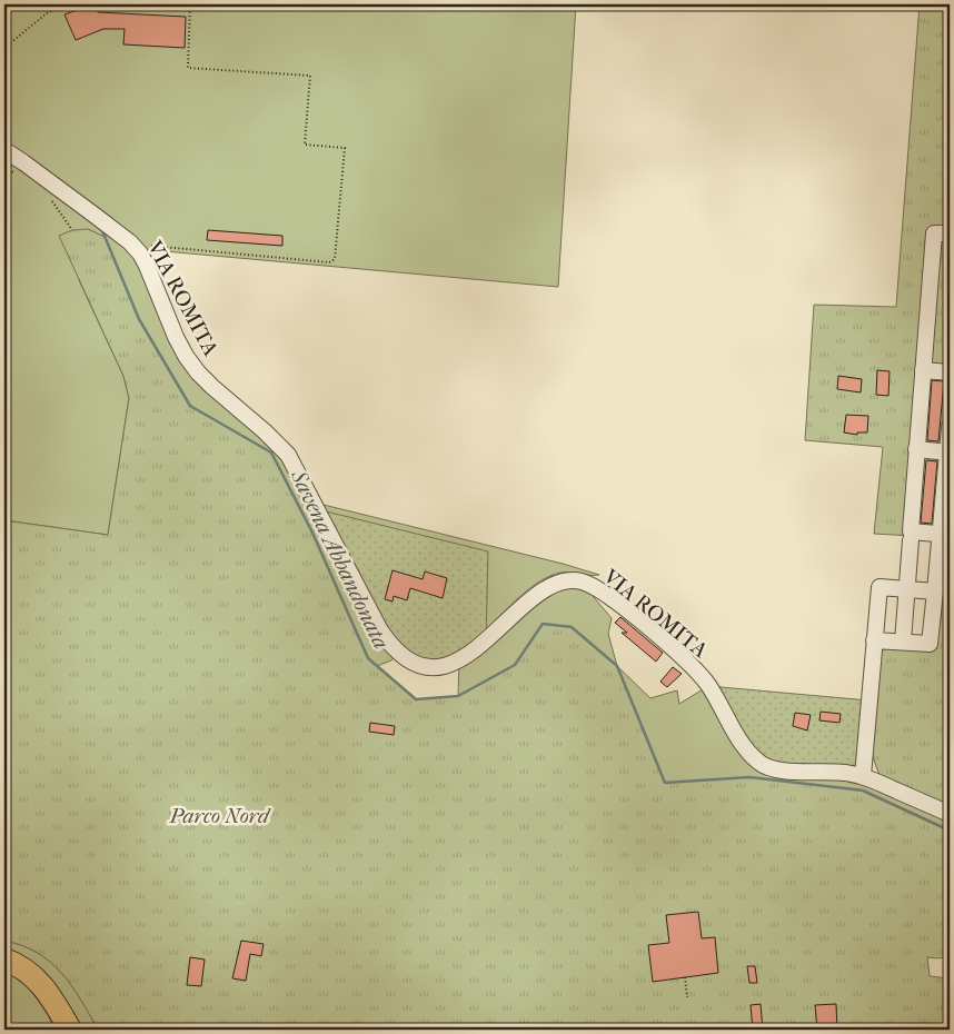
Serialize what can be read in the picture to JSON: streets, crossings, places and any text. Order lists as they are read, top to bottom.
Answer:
{
  "streets": {
    "street": ["VIA ROMITA"]
  },
  "water": ["Savena Abbandonata"],
  "parks": ["Parco Nord"]
}
